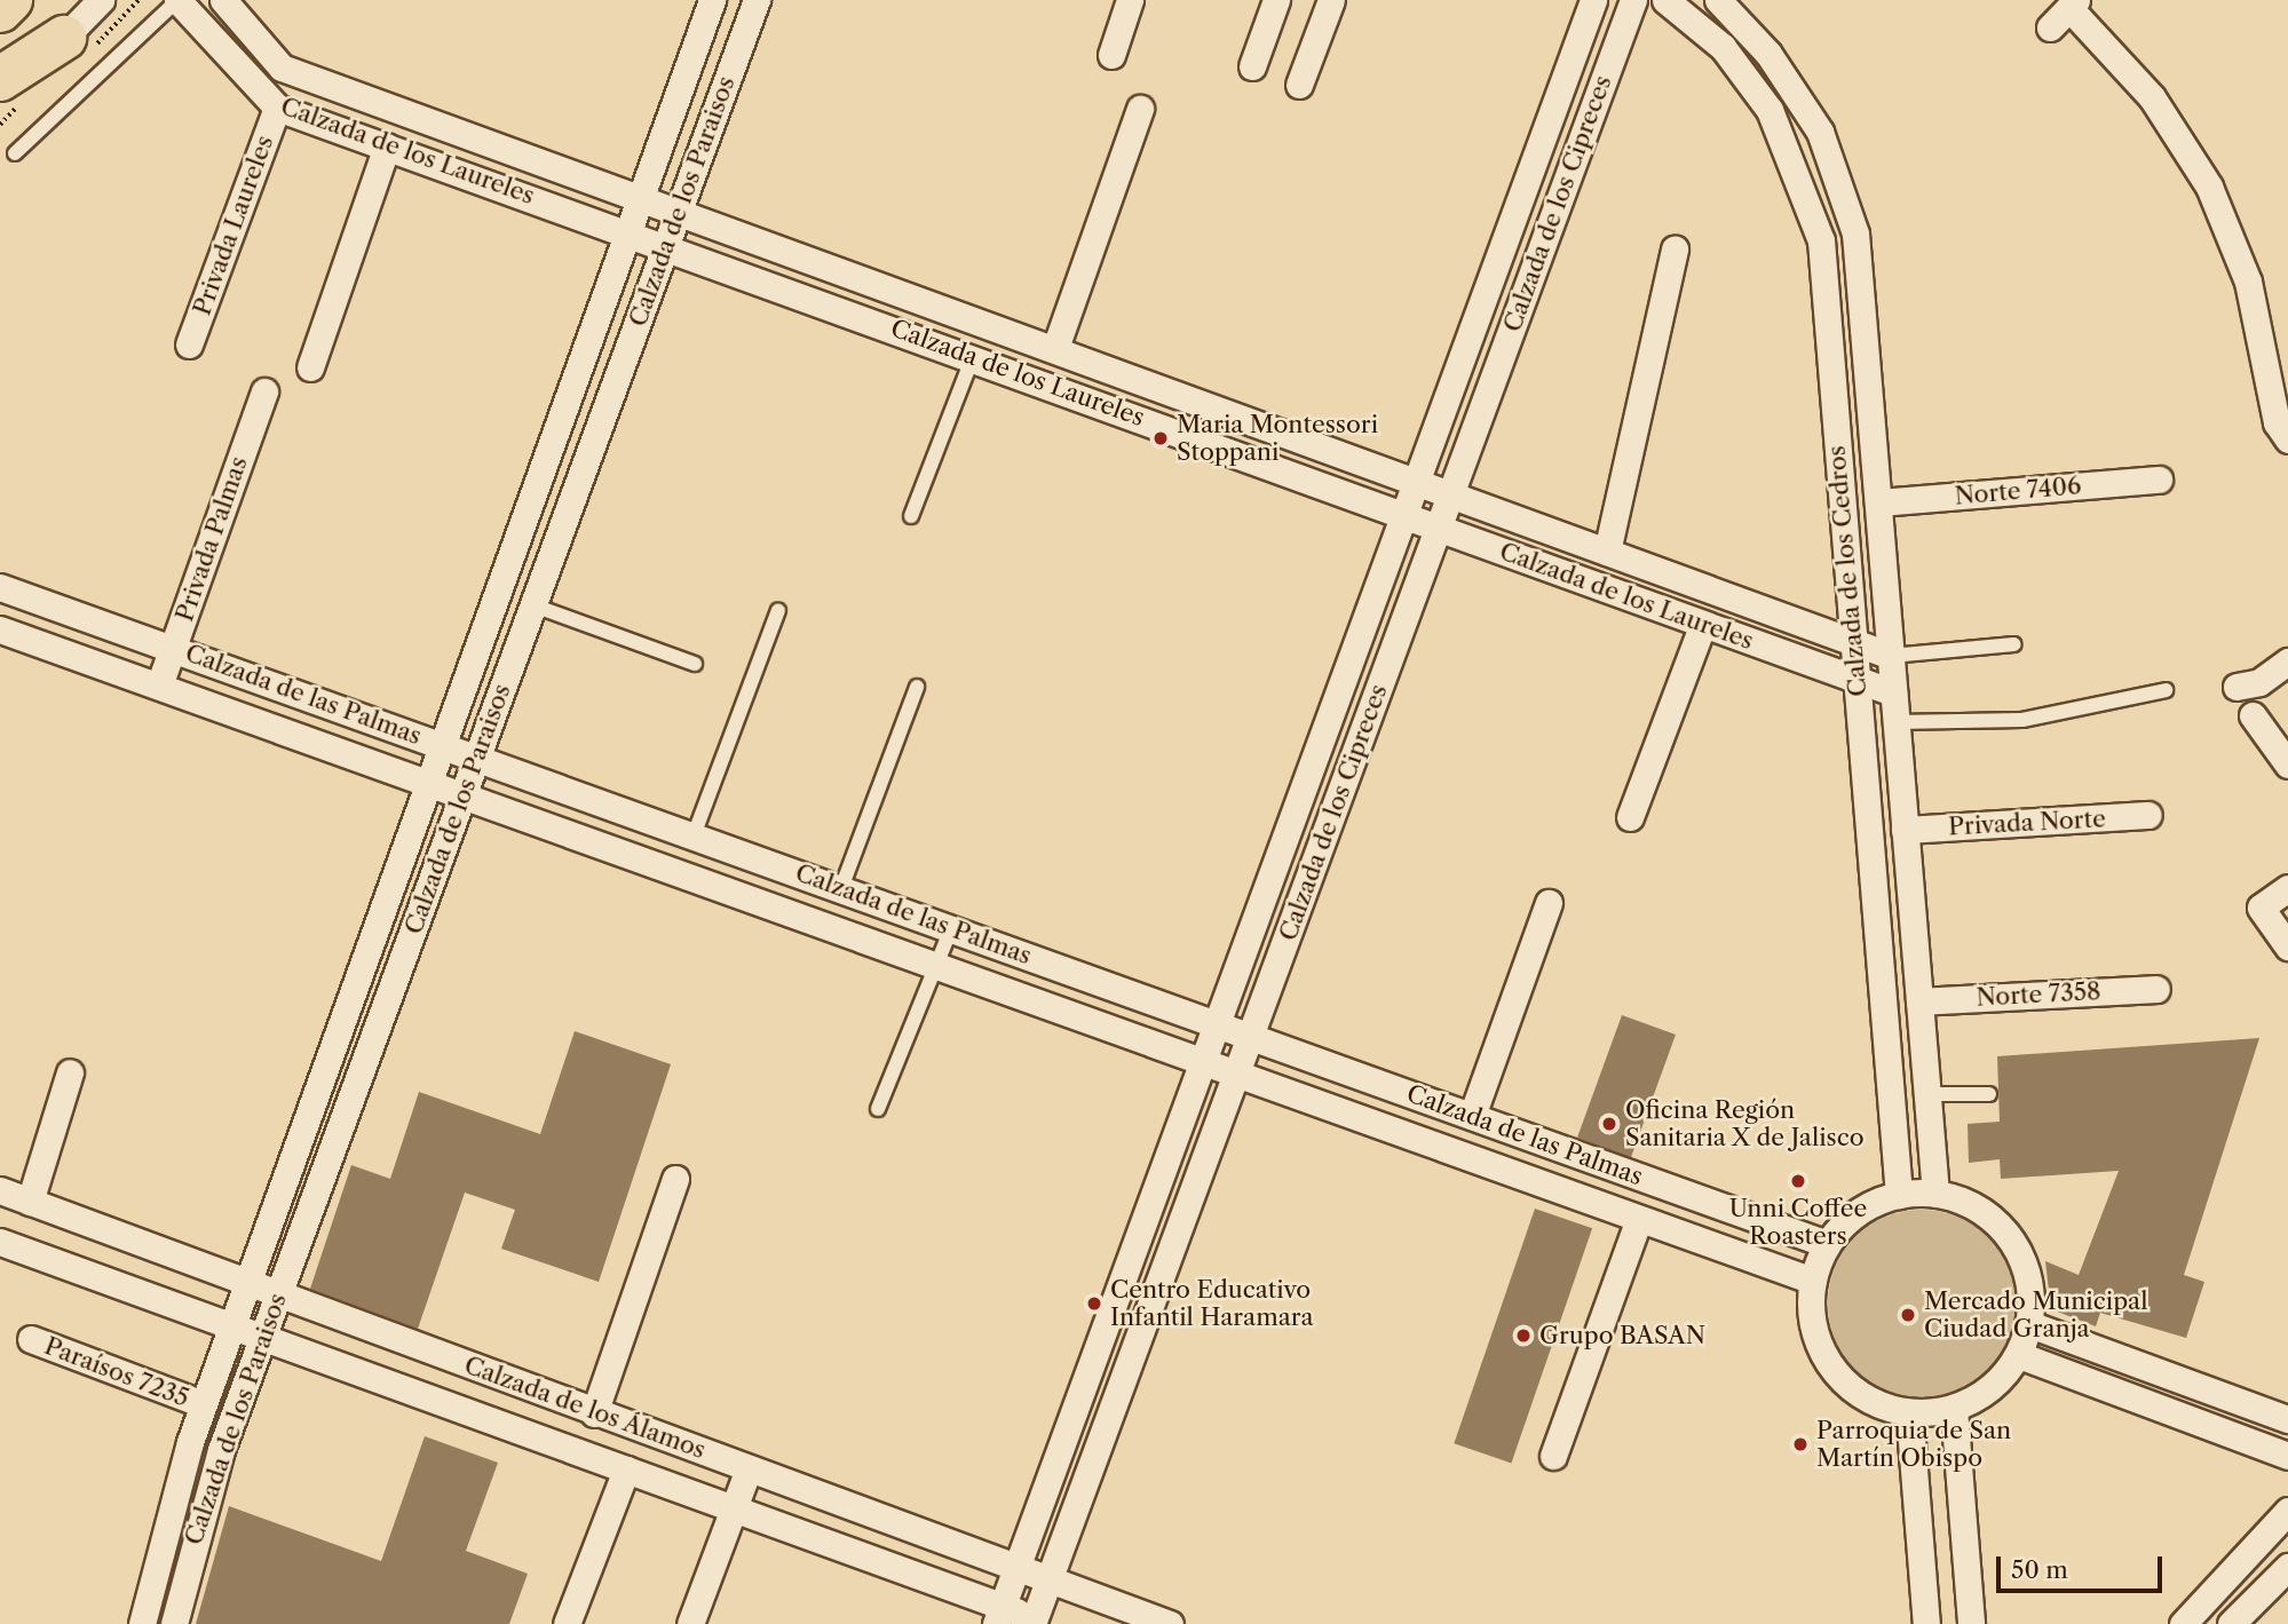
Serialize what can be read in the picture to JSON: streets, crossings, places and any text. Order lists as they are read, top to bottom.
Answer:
{
  "streets": {
    "street": [
      "Calzada de los Laureles",
      "Calzada de los Paraisos",
      "Calzada de los Cipreces",
      "Privada Laureles",
      "Norte 7406",
      "Privada Palmas",
      "Calzada de los Cedros",
      "Calzada de las Palmas",
      "Privada Norte",
      "Norte 7358",
      "Paraísos 7235",
      "Calzada de los Álamos"
    ]
  },
  "crossings": [
    ["Calzada de los Laureles", "Calzada de los Paraisos"],
    ["Calzada de los Laureles", "Calzada de los Cipreces"],
    ["Calzada de los Laureles", "Privada Laureles"],
    ["Calzada de los Laureles", "Calzada de los Cedros"],
    ["Calzada de los Paraisos", "Calzada de las Palmas"],
    ["Calzada de los Paraisos", "Paraísos 7235"],
    ["Calzada de los Paraisos", "Calzada de los Álamos"],
    ["Calzada de los Cipreces", "Calzada de las Palmas"],
    ["Calzada de los Cipreces", "Calzada de los Álamos"],
    ["Norte 7406", "Calzada de los Cedros"],
    ["Privada Palmas", "Calzada de las Palmas"],
    ["Calzada de los Cedros", "Calzada de las Palmas"],
    ["Calzada de los Cedros", "Privada Norte"],
    ["Calzada de los Cedros", "Norte 7358"]
  ],
  "places": [
    "Maria Montessori Stoppani",
    "Oficina Región Sanitaria X de Jalisco",
    "Unni Coffee Roasters",
    "Centro Educativo Infantil Haramara",
    "Mercado Municipal Ciudad Granja",
    "Grupo BASAN",
    "Parroquia de San Martín Obispo"
  ],
  "scale_bar": "50 m"
}
